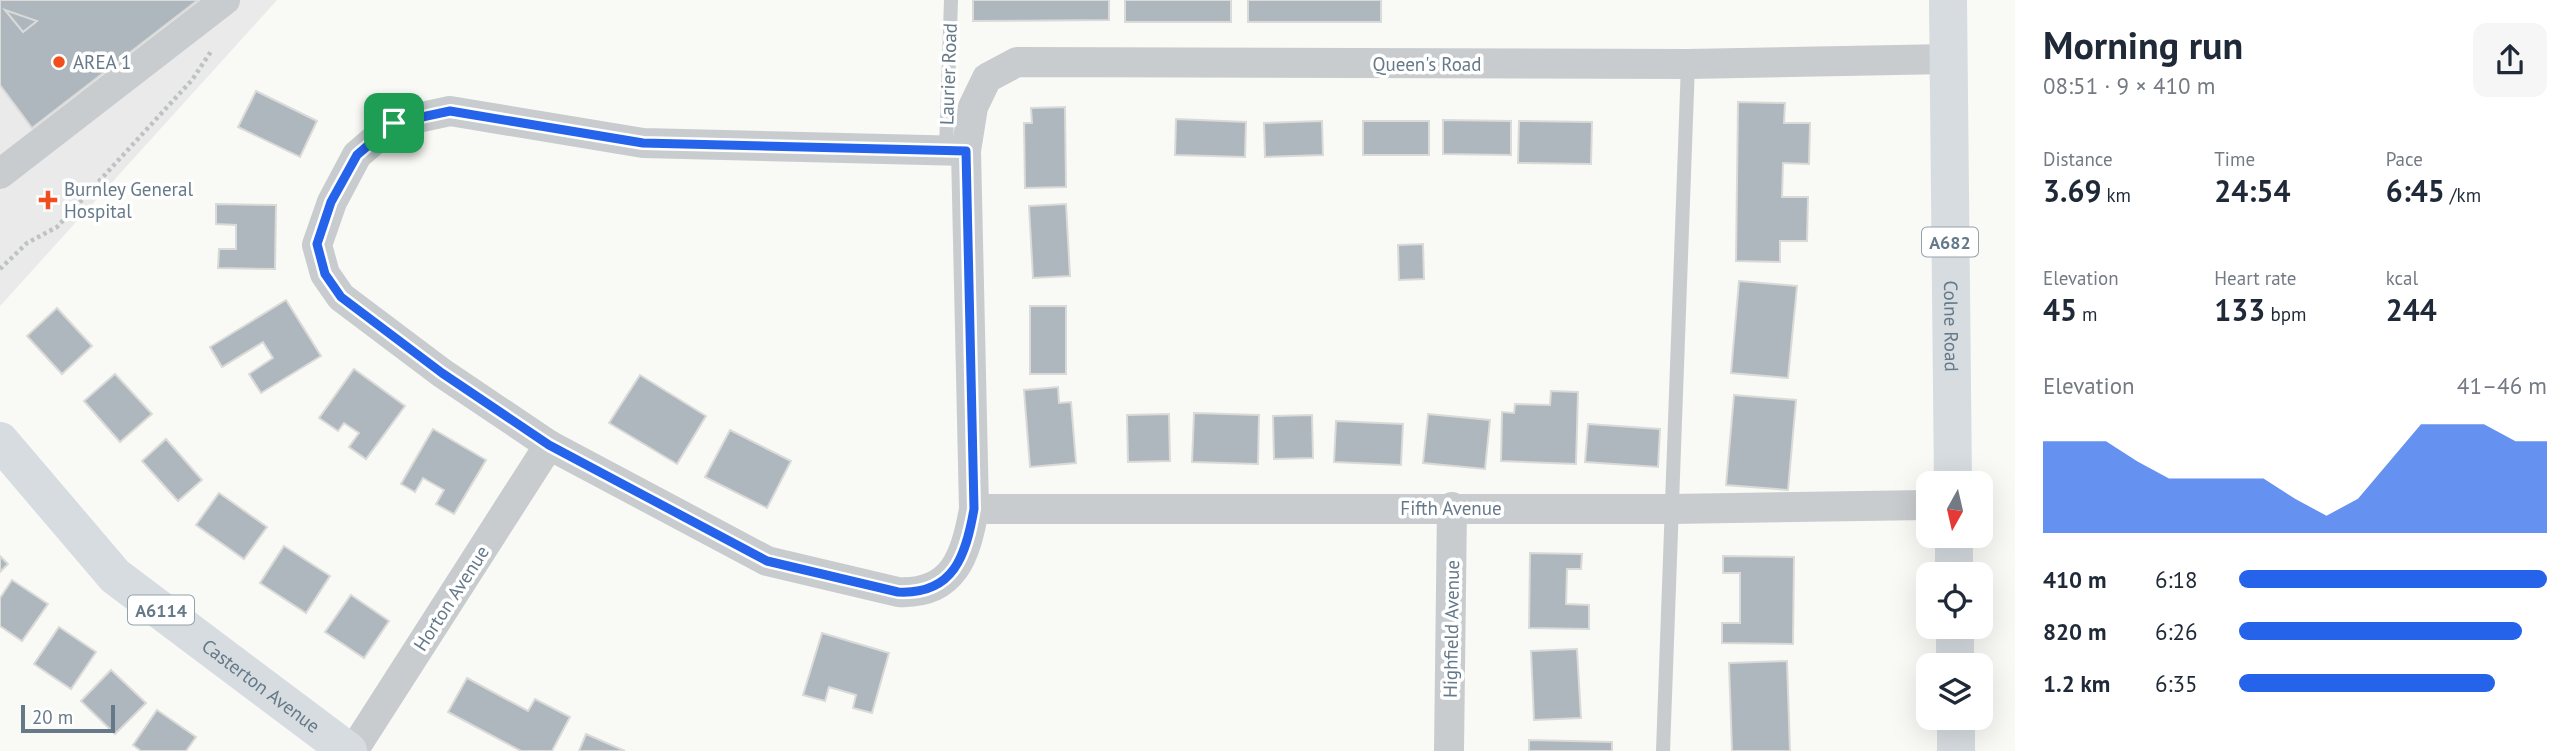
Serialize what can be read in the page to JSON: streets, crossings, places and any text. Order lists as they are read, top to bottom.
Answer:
{
  "streets": {
    "main road": [
      "A682",
      "Colne Road",
      "A6114",
      "Casterton Avenue"
    ],
    "street": [
      "Queen's Road",
      "Laurier Road",
      "Fifth Avenue",
      "Horton Avenue",
      "Highfield Avenue"
    ]
  },
  "crossings": [
    ["Queen's Road", "Laurier Road"],
    ["Queen's Road", "Colne Road"],
    ["Laurier Road", "Fifth Avenue"],
    ["Laurier Road", "Horton Avenue"],
    ["Fifth Avenue", "Highfield Avenue"],
    ["Horton Avenue", "Casterton Avenue"]
  ],
  "places": {
    "other": ["AREA 1"],
    "health": ["Burnley General Hospital"]
  },
  "scale_bar": "20 m",
  "north": "bottom",
  "page": {
    "heading": ["Morning run", "08:51 · 9 × 410 m"],
    "stats": [
      ["Distance", "3.69 km"],
      ["Time", "24:54"],
      ["Pace", "6:45 /km"],
      ["Elevation", "45 m"],
      ["Heart rate", "133 bpm"],
      ["kcal", "244"]
    ],
    "chart": ["Elevation", "41–46 m"],
    "list": [
      {
        "name": "410 m",
        "note": "6:18"
      },
      {
        "name": "820 m",
        "note": "6:26"
      },
      {
        "name": "1.2 km",
        "note": "6:35"
      }
    ],
    "scale": "20 m"
  }
}
